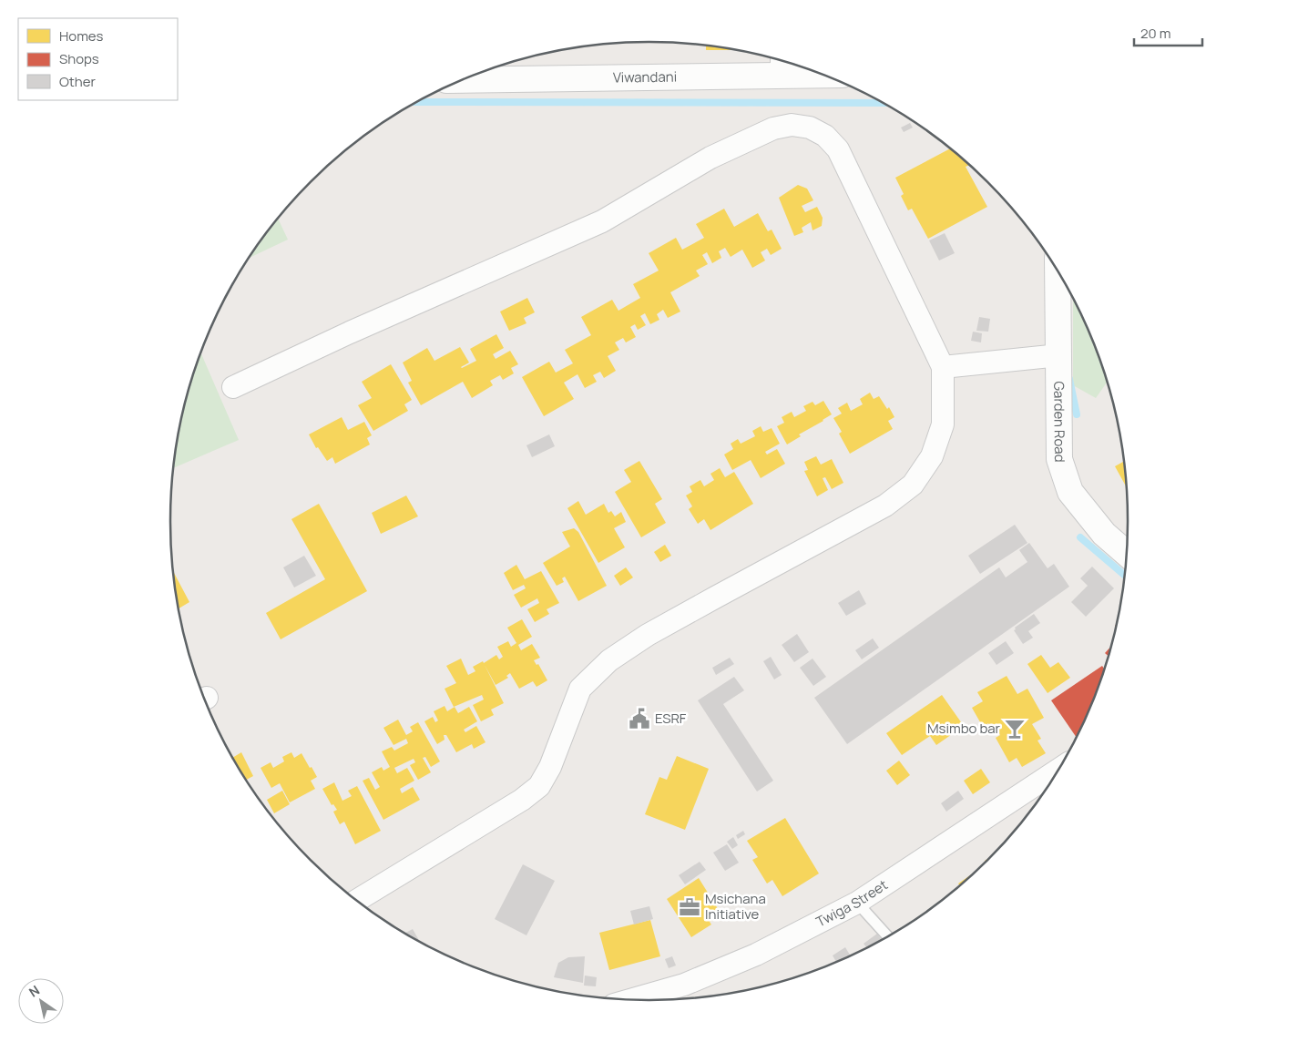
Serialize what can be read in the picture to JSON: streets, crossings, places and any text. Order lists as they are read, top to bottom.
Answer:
{
  "streets": {
    "street": ["Viwandani", "Garden Road", "Twiga Street"]
  },
  "places": {
    "public building": ["ESRF"],
    "bar": ["Msimbo bar"],
    "office": ["Msichana Initiative"]
  },
  "legend": ["Homes", "Shops", "Other"],
  "scale_bar": "20 m",
  "north": "top left"
}
